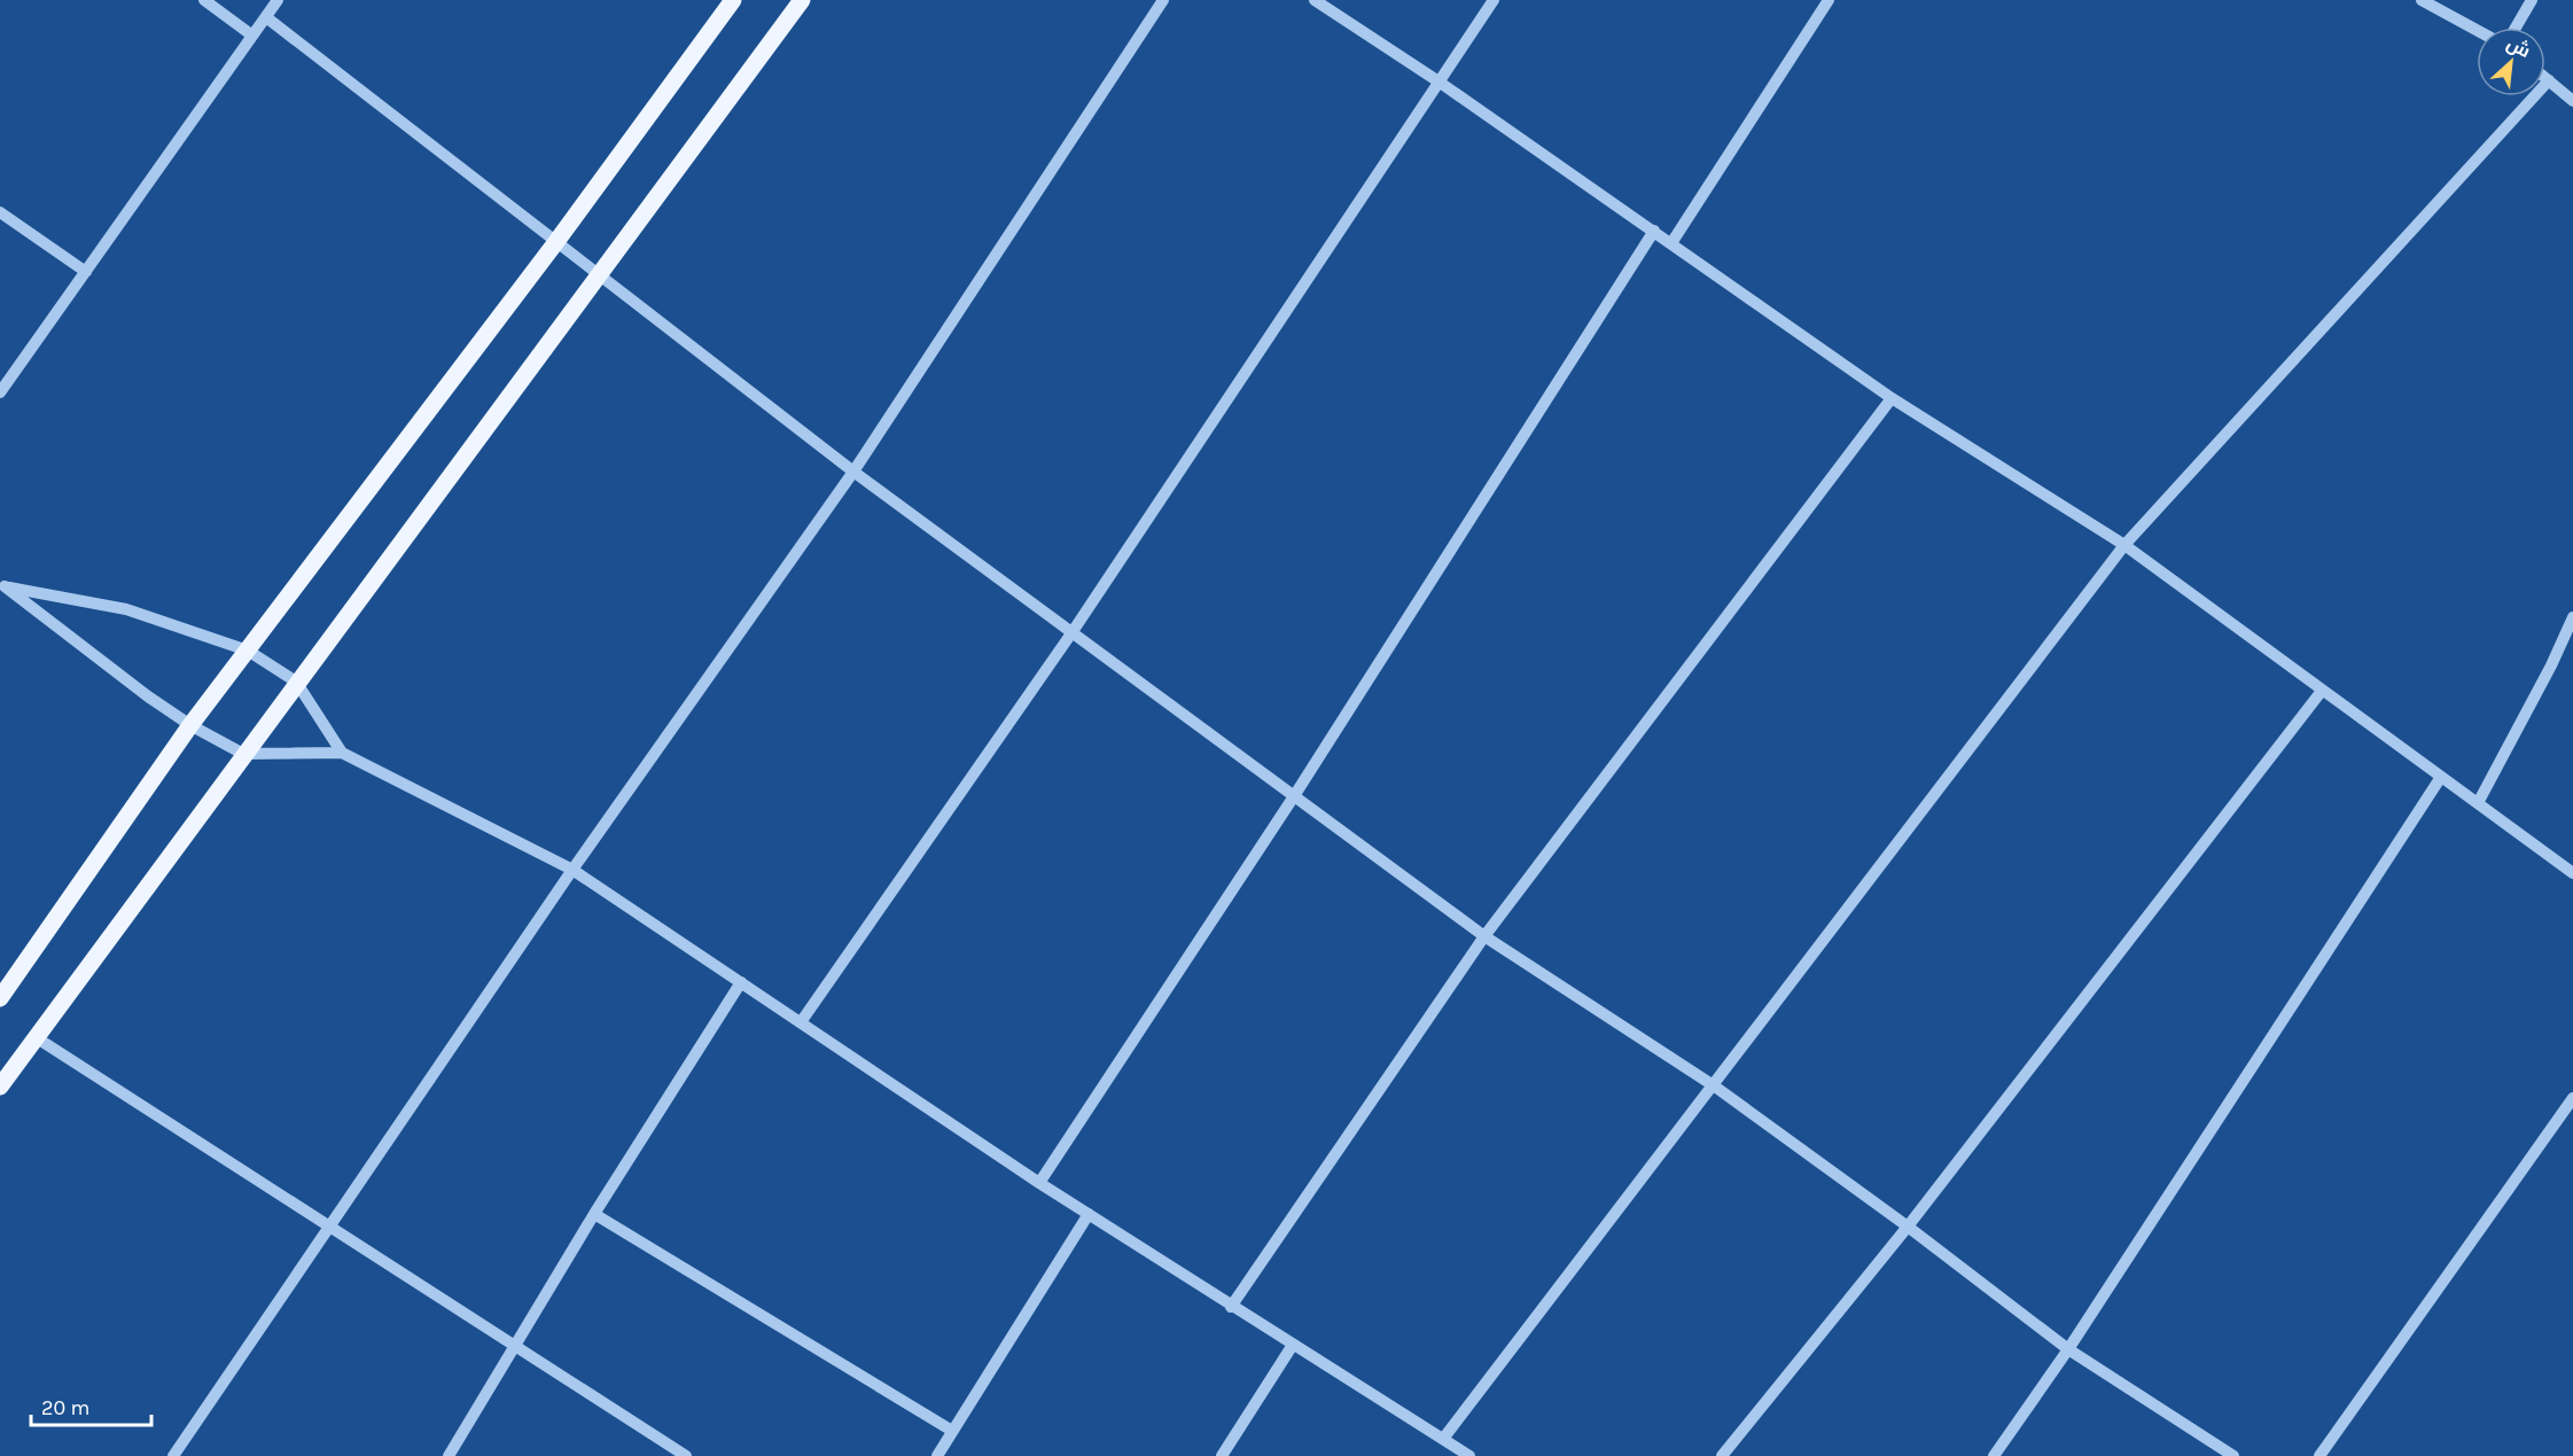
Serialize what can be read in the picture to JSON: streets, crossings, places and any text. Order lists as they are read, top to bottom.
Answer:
{
  "scale_bar": "20 m",
  "north": "top right"
}
